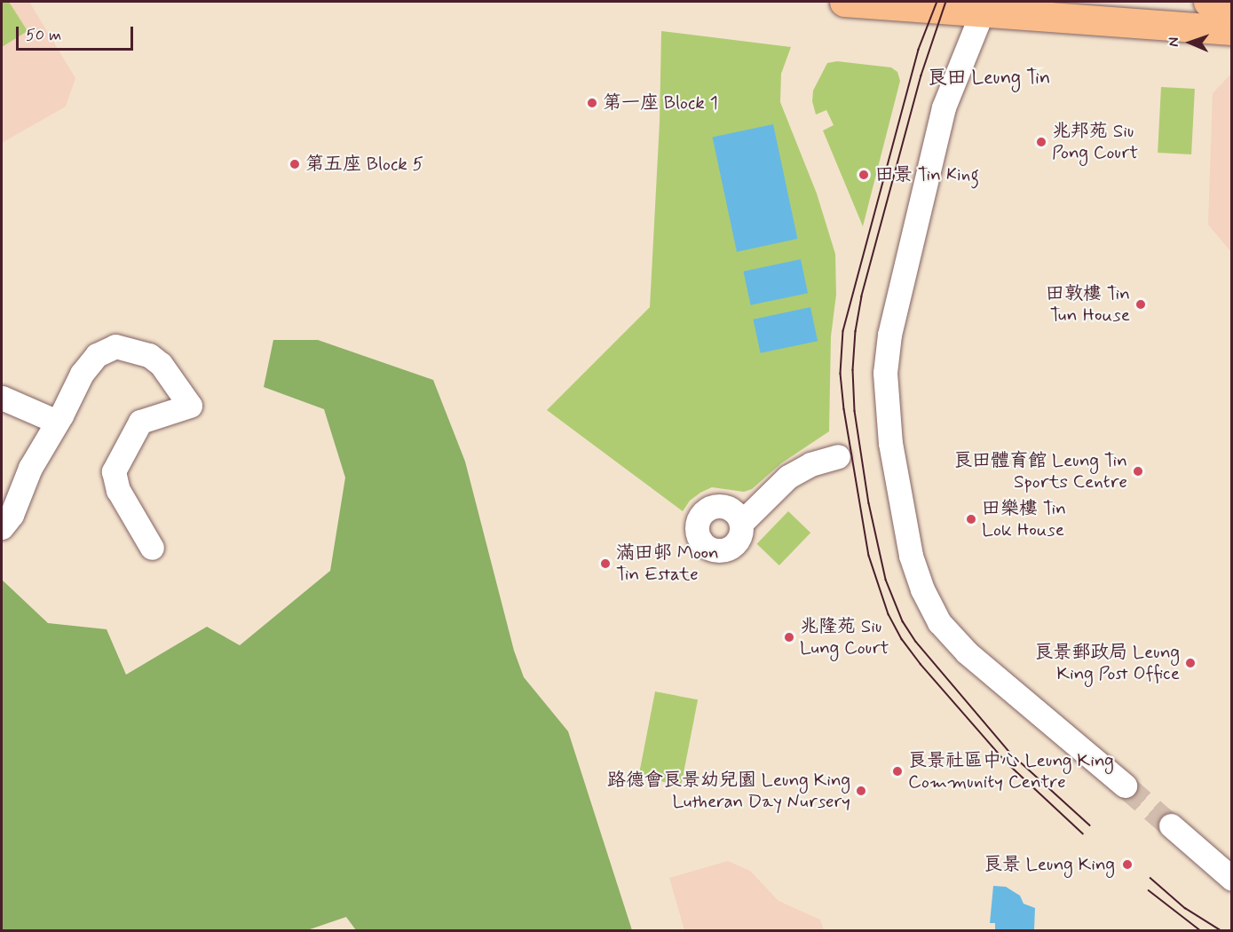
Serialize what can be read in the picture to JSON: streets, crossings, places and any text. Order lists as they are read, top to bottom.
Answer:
{
  "districts": ["良田 Leung Tin"],
  "places": [
    "第一座 Block 1",
    "兆邦苑 Siu Pong Court",
    "第五座 Block 5",
    "田景 Tin King",
    "田敦樓 Tin Tun House",
    "良田體育館 Leung Tin Sports Centre",
    "田樂樓 Tin Lok House",
    "滿田邨 Moon Tin Estate",
    "兆隆苑 Siu Lung Court",
    "良景郵政局 Leung King Post Office",
    "良景社區中心 Leung King Community Centre",
    "路德會良景幼兒園 Leung King Lutheran Day Nursery",
    "良景 Leung King"
  ],
  "scale_bar": "50 m",
  "north": "left"
}
